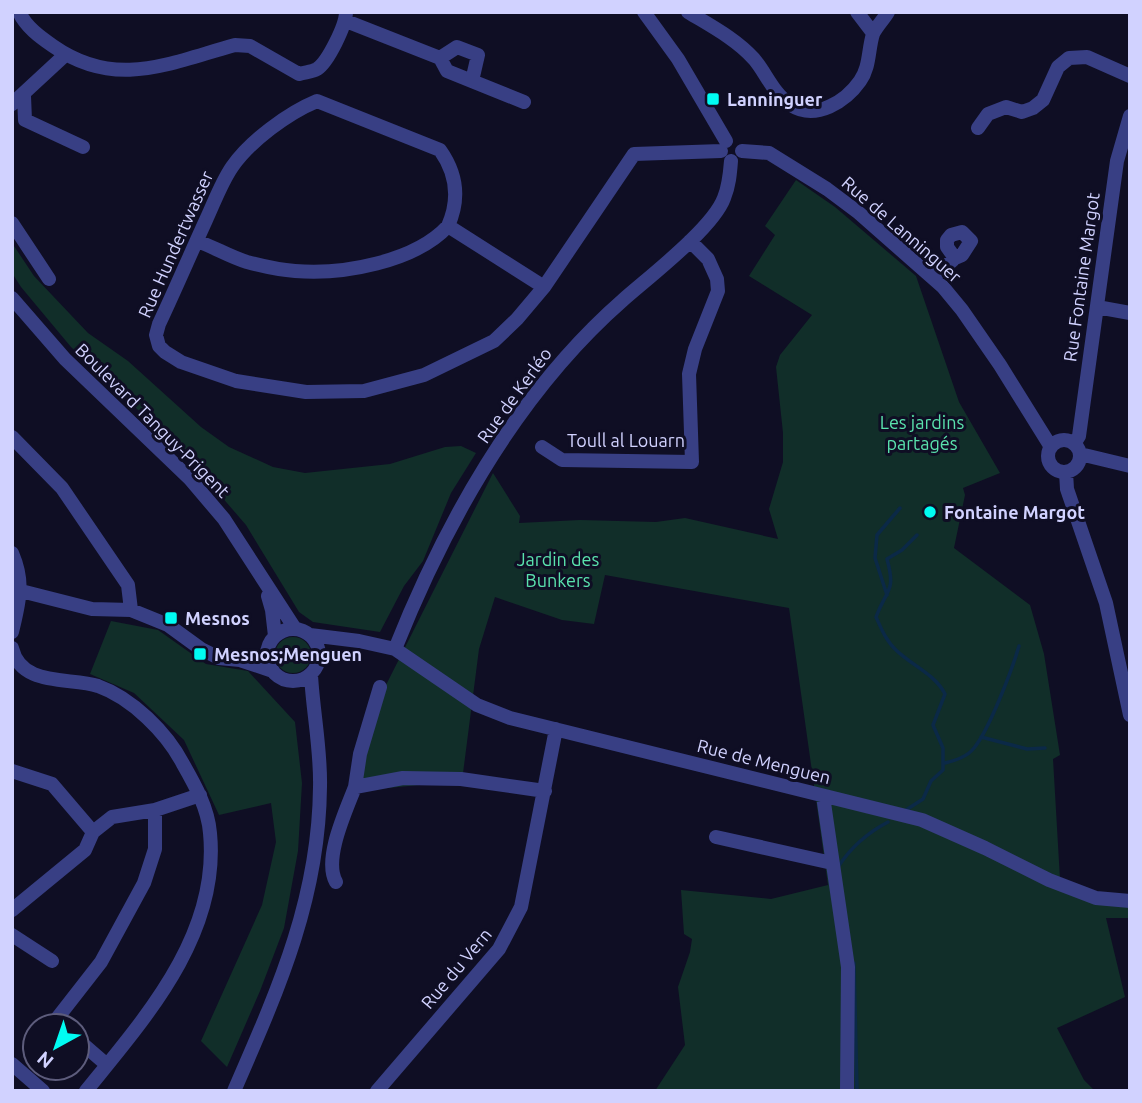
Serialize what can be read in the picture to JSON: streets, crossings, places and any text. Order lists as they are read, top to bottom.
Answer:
{
  "streets": {
    "street": [
      "Rue de Lanninguer",
      "Rue Hundertwasser",
      "Rue Fontaine Margot",
      "Rue de Kerléo",
      "Boulevard Tanguy-Prigent",
      "Toull al Louarn",
      "Rue de Menguen",
      "Rue du Vern"
    ]
  },
  "crossings": [
    ["Rue de Lanninguer", "Rue Hundertwasser"],
    ["Rue de Lanninguer", "Rue Fontaine Margot"],
    ["Rue de Lanninguer", "Rue de Kerléo"],
    ["Rue Hundertwasser", "Rue de Kerléo"],
    ["Rue de Kerléo", "Toull al Louarn"],
    ["Rue de Kerléo", "Rue de Menguen"],
    ["Rue de Menguen", "Rue du Vern"]
  ],
  "parks": ["Les jardins partagés", "Jardin des Bunkers"],
  "places": {
    "transit": ["Lanninguer", "Mesnos", "Mesnos;Menguen"],
    "other": ["Fontaine Margot"]
  },
  "north": "bottom left"
}
